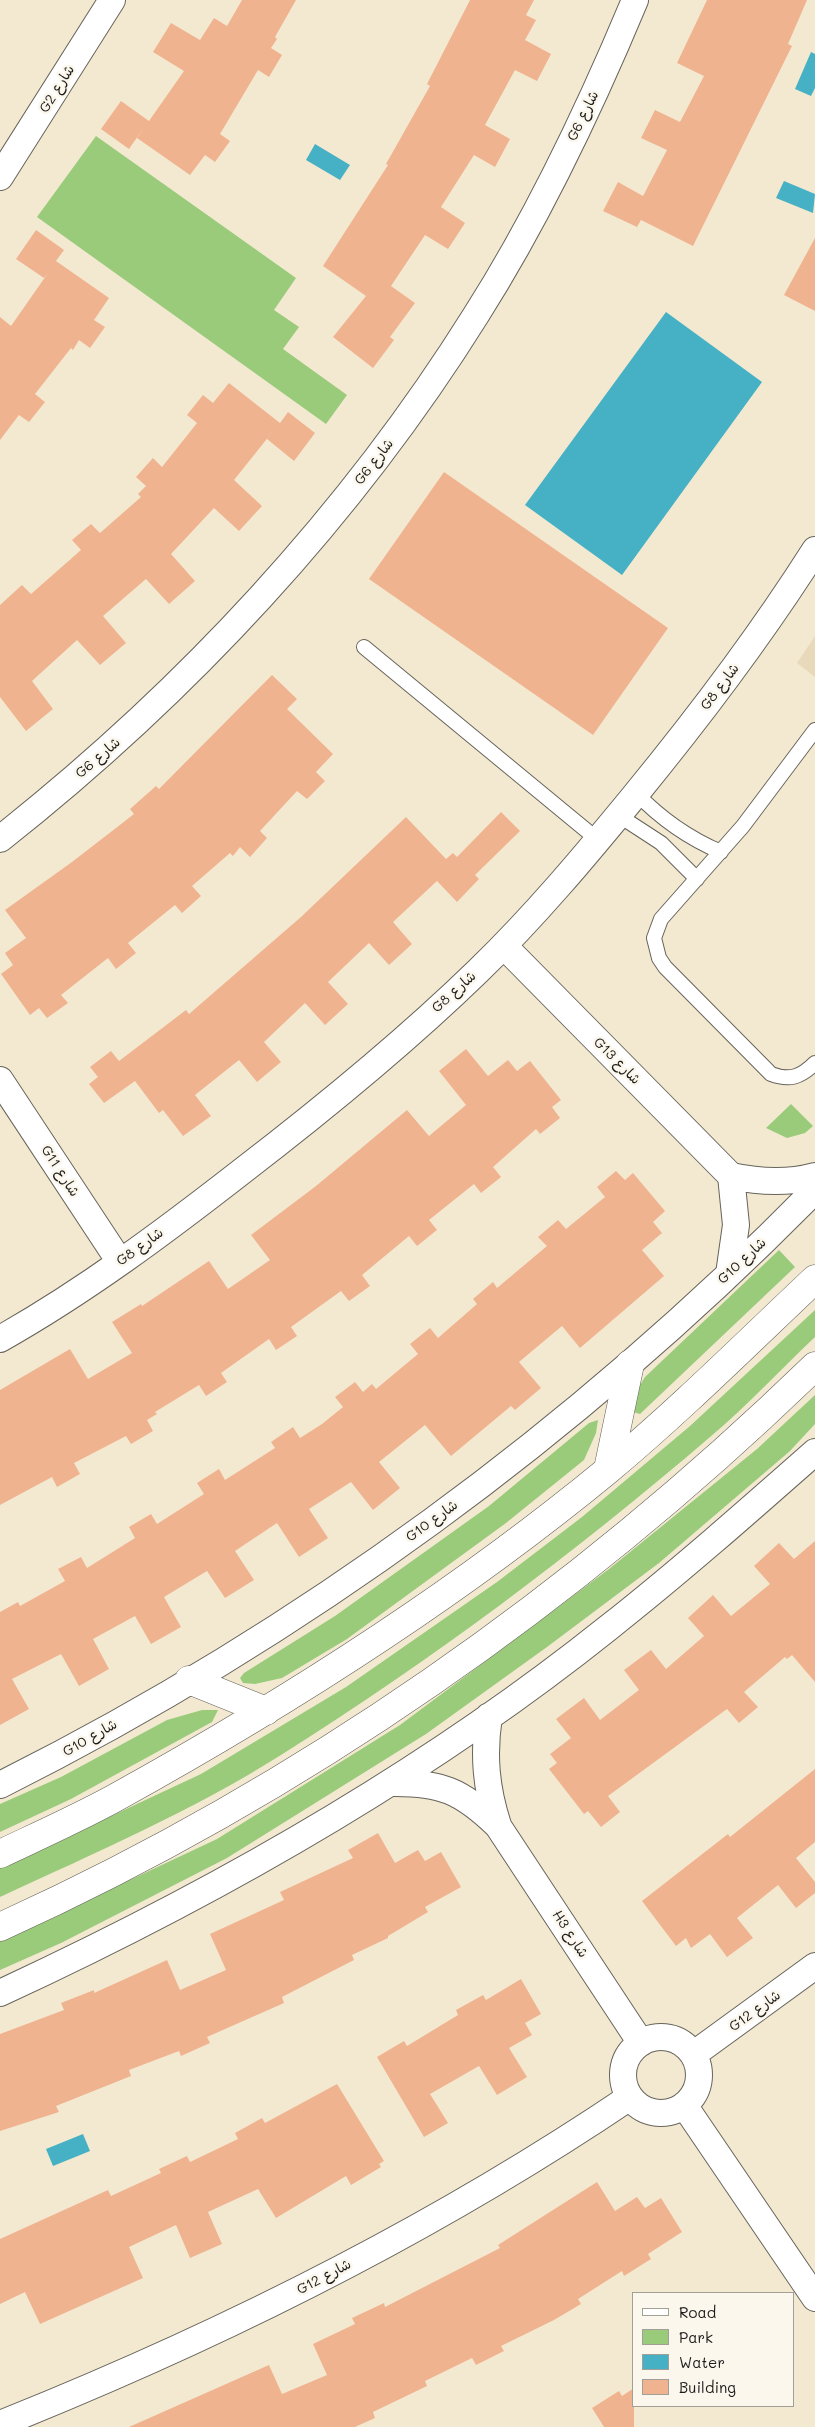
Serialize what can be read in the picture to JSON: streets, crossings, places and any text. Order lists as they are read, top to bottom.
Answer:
{
  "streets": {
    "street": [
      "G2 شارع",
      "G6 شارع",
      "G8 شارع",
      "G13 شارع",
      "G11 شارع",
      "G10 شارع",
      "H3 شارع",
      "G12 شارع"
    ]
  },
  "crossings": [
    ["G8 شارع", "G13 شارع"],
    ["G8 شارع", "G11 شارع"],
    ["H3 شارع", "G12 شارع"]
  ],
  "legend": [
    "Road",
    "Park",
    "Water",
    "Building"
  ]
}
